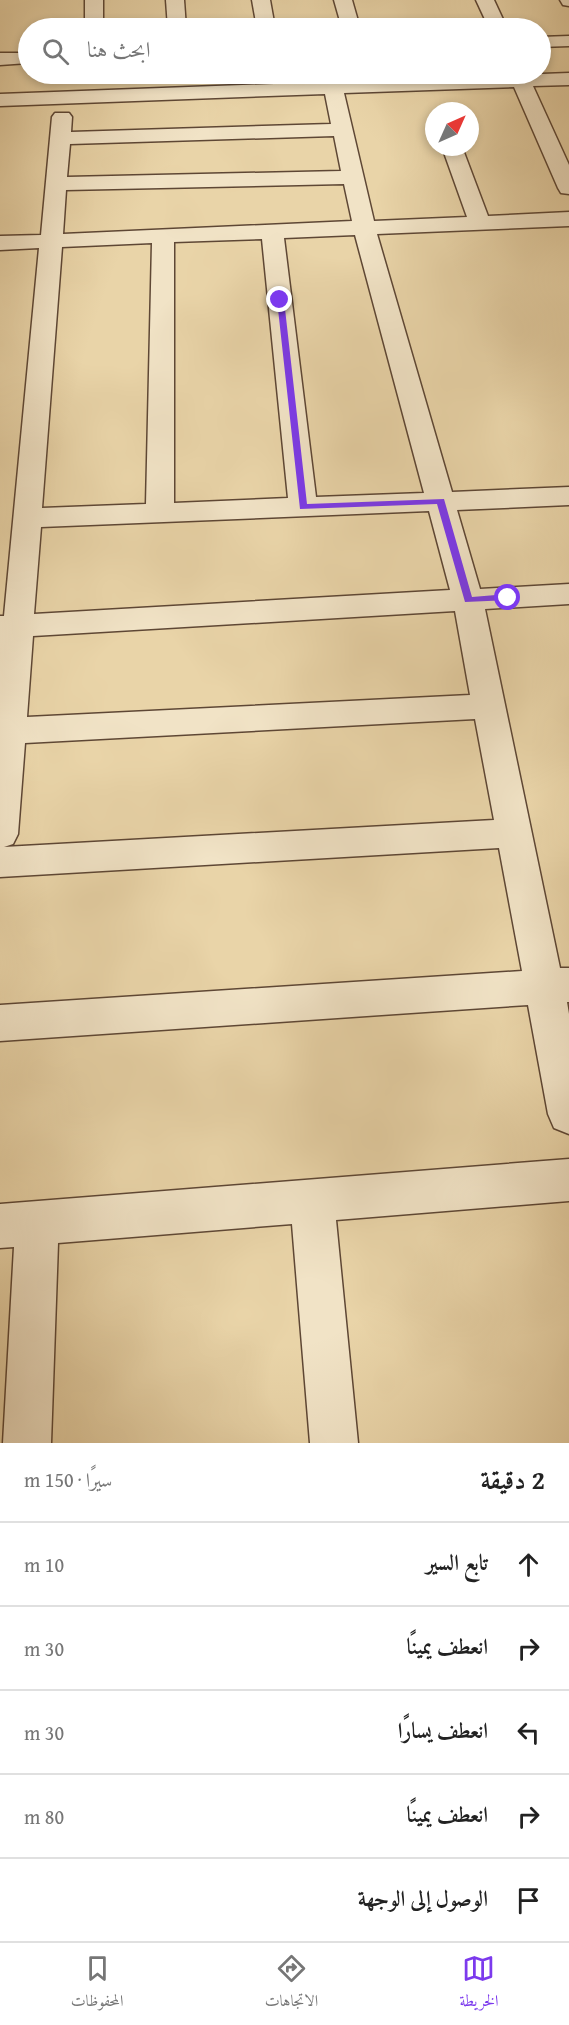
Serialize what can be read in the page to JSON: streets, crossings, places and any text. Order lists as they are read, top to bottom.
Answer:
{
  "north": "top right",
  "page": {
    "search": "ابحث هنا",
    "heading": ["2 دقيقة", "سيرًا · 150 m"],
    "list": [
      ["تابع السير", "10 m"],
      ["انعطف يمينًا", "30 m"],
      ["انعطف يسارًا", "30 m"],
      ["انعطف يمينًا", "80 m"],
      "الوصول إلى الوجهة"
    ],
    "nav": ["الخريطة", "الاتجاهات", "المحفوظات"]
  }
}
